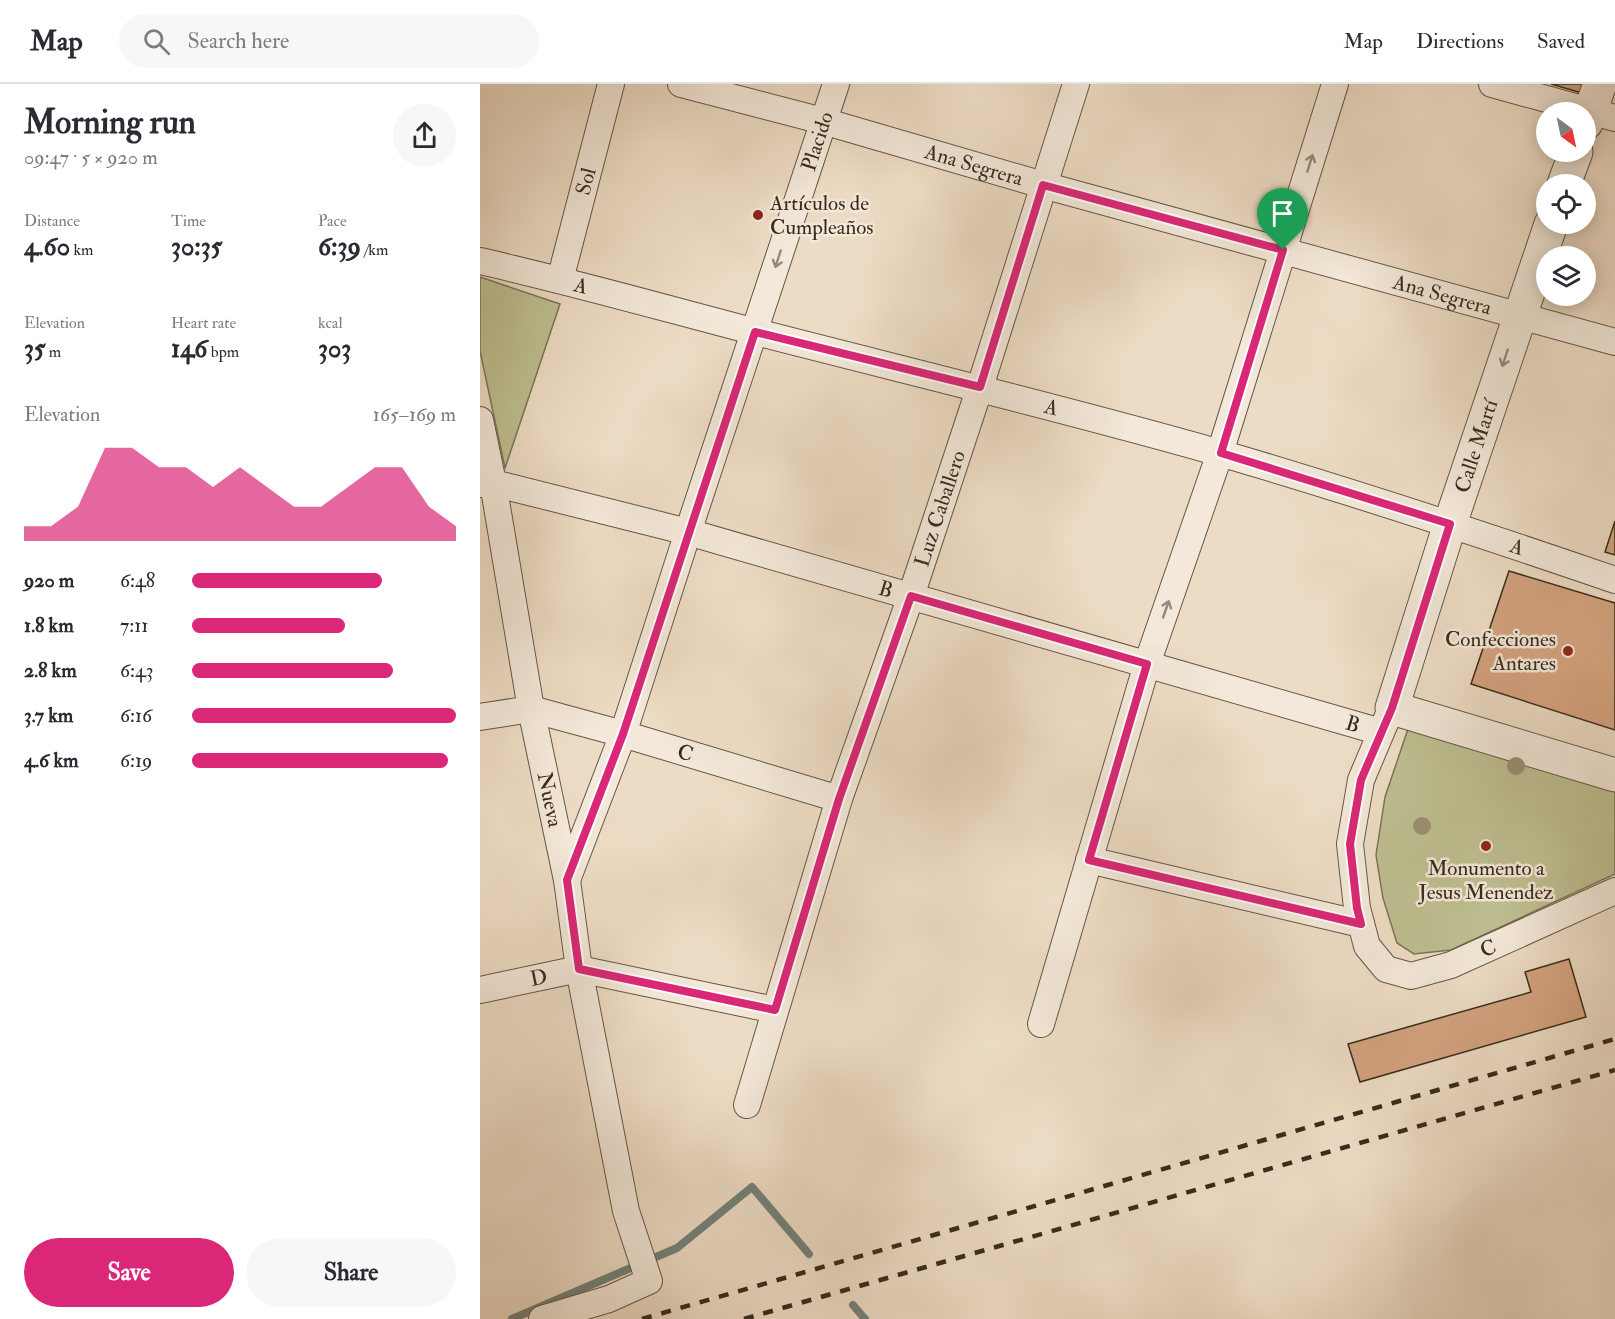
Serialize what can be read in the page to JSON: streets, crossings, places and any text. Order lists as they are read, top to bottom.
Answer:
{
  "streets": {
    "street": [
      "Placido",
      "Ana Segrera",
      "Sol",
      "A",
      "Calle Martí",
      "Luz Caballero",
      "B",
      "C",
      "Nueva",
      "D"
    ]
  },
  "crossings": [
    ["Placido", "Ana Segrera"],
    ["Placido", "A"],
    ["Placido", "B"],
    ["Placido", "C"],
    ["Placido", "Nueva"],
    ["Ana Segrera", "Calle Martí"],
    ["Ana Segrera", "Luz Caballero"],
    ["Sol", "A"],
    ["A", "Calle Martí"],
    ["A", "Luz Caballero"],
    ["Calle Martí", "B"],
    ["Calle Martí", "C"],
    ["Luz Caballero", "B"],
    ["Luz Caballero", "C"],
    ["Luz Caballero", "D"],
    ["B", "Nueva"],
    ["C", "Nueva"],
    ["Nueva", "D"]
  ],
  "places": ["Artículos de Cumpleaños", "Confecciones Antares", "Monumento a Jesus Menendez"],
  "north": "bottom right",
  "page": {
    "header": "Map",
    "search": "Search here",
    "nav": ["Map", "Directions", "Saved"],
    "heading": ["Morning run", "09:47 · 5 × 920 m"],
    "stats": [
      ["Distance", "4.60 km"],
      ["Time", "30:35"],
      ["Pace", "6:39 /km"],
      ["Elevation", "35 m"],
      ["Heart rate", "146 bpm"],
      ["kcal", "303"]
    ],
    "chart": ["Elevation", "165–169 m"],
    "list": [
      {
        "name": "920 m",
        "note": "6:48"
      },
      {
        "name": "1.8 km",
        "note": "7:11"
      },
      {
        "name": "2.8 km",
        "note": "6:43"
      },
      {
        "name": "3.7 km",
        "note": "6:16"
      },
      {
        "name": "4.6 km",
        "note": "6:19"
      }
    ],
    "buttons": ["Save", "Share"]
  }
}
